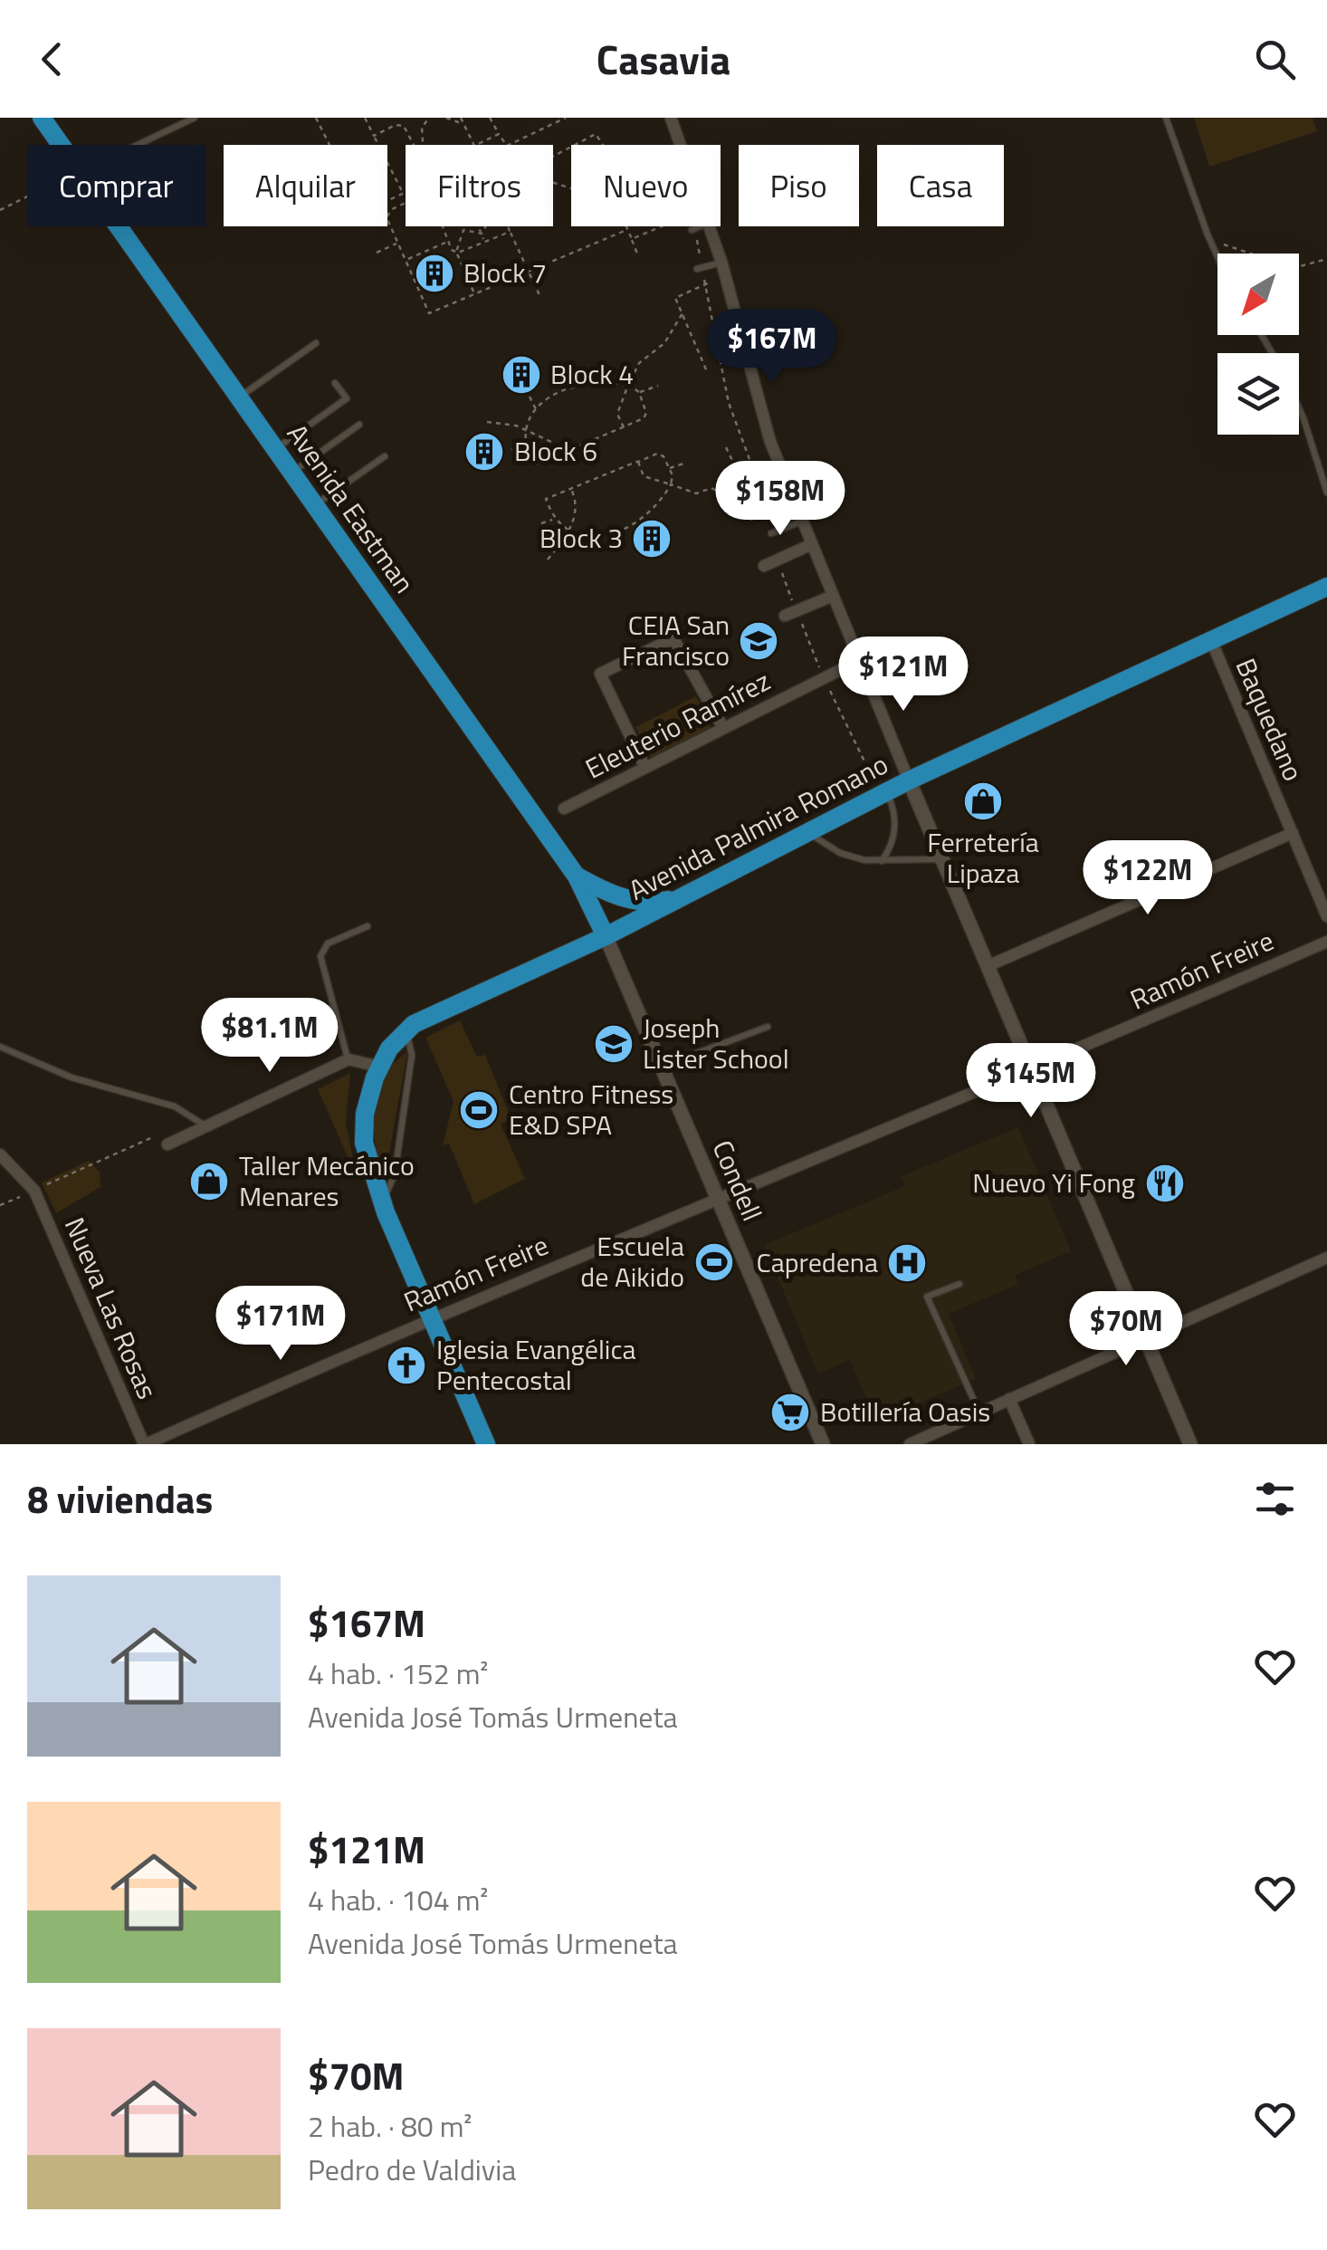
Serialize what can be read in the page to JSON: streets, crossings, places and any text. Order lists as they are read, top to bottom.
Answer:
{
  "streets": {
    "main road": ["Avenida Eastman", "Avenida Palmira Romano"],
    "street": [
      "Baquedano",
      "Eleuterio Ramírez",
      "Ramón Freire",
      "Condell",
      "Nueva Las Rosas"
    ]
  },
  "crossings": [
    ["Avenida Eastman", "Avenida Palmira Romano"],
    ["Avenida Eastman", "Condell"],
    ["Baquedano", "Avenida Palmira Romano"],
    ["Avenida Palmira Romano", "Condell"],
    ["Ramón Freire", "Condell"],
    ["Ramón Freire", "Nueva Las Rosas"]
  ],
  "places": {
    "building": [
      "Block 7",
      "Block 4",
      "Block 6",
      "Block 3"
    ],
    "school or university": ["CEIA San Francisco", "Joseph Lister School"],
    "shop": ["Ferretería Lipaza", "Taller Mecánico Menares"],
    "sports": ["Centro Fitness E&D SPA", "Escuela de Aikido"],
    "restaurant": ["Nuevo Yi Fong"],
    "hospital": ["Capredena"],
    "church": ["Iglesia Evangélica Pentecostal"],
    "supermarket": ["Botillería Oasis"]
  },
  "north": "bottom left",
  "page": {
    "header": "Casavia",
    "chip": [
      "Comprar",
      "Alquilar",
      "Filtros",
      "Nuevo",
      "Piso",
      "Casa"
    ],
    "price": [
      "$167M",
      "$158M",
      "$121M",
      "$122M",
      "$81.1M",
      "$145M",
      "$171M",
      "$70M"
    ],
    "heading": "8 viviendas",
    "list": [
      {
        "name": "$167M",
        "note": "4 hab. · 152 m² · Avenida José Tomás Urmeneta"
      },
      {
        "name": "$121M",
        "note": "4 hab. · 104 m² · Avenida José Tomás Urmeneta"
      },
      {
        "name": "$70M",
        "note": "2 hab. · 80 m² · Pedro de Valdivia"
      }
    ]
  }
}
